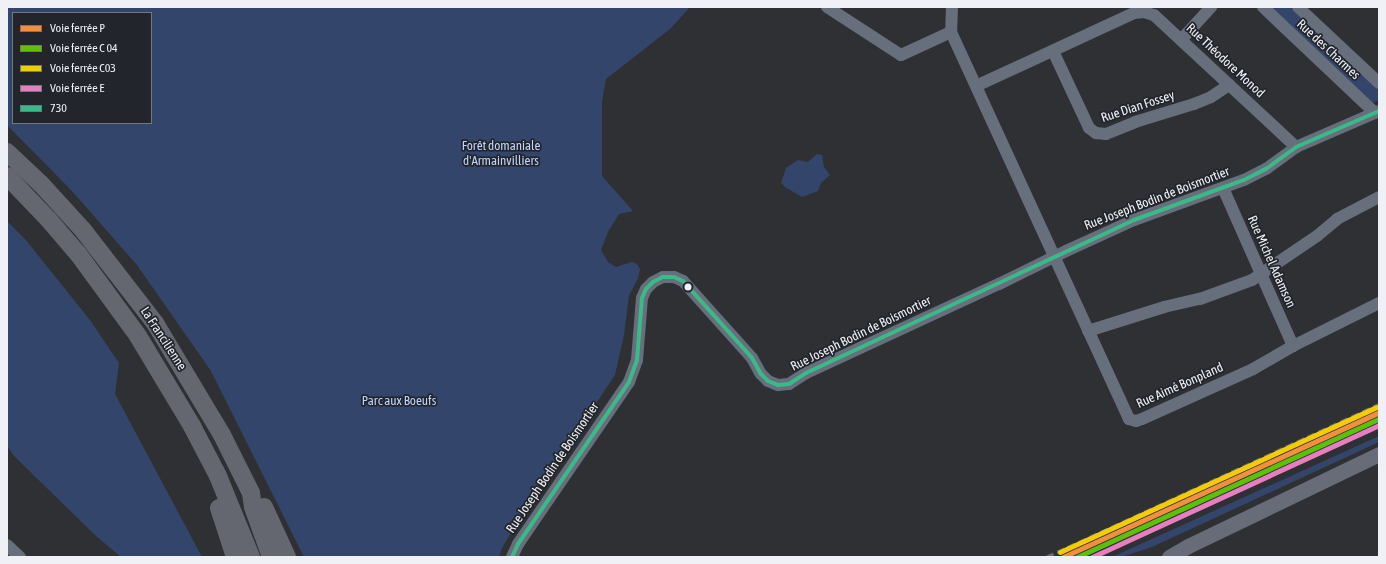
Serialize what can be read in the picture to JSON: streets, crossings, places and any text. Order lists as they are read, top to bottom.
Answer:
{
  "streets": {
    "highway": ["La Francilienne"],
    "street": [
      "Rue des Charmes",
      "Rue Théodore Monod",
      "Rue Dian Fossey",
      "Rue Joseph Bodin de Boismortier",
      "Rue Michel Adamson",
      "Rue Aimé Bonpland"
    ]
  },
  "crossings": [
    ["Rue des Charmes", "Rue Joseph Bodin de Boismortier"],
    ["Rue Théodore Monod", "Rue Dian Fossey"],
    ["Rue Théodore Monod", "Rue Joseph Bodin de Boismortier"],
    ["Rue Joseph Bodin de Boismortier", "Rue Michel Adamson"],
    ["Rue Joseph Bodin de Boismortier", "Rue Aimé Bonpland"],
    ["Rue Michel Adamson", "Rue Aimé Bonpland"]
  ],
  "parks": ["Forêt domaniale d'Armainvilliers", "Parc aux Boeufs"],
  "lines": [
    "transit line 730",
    "rail line C03",
    "rail line P",
    "rail line E"
  ],
  "legend": [
    "Voie ferrée P",
    "Voie ferrée C 04",
    "Voie ferrée C03",
    "Voie ferrée E",
    "730"
  ]
}
